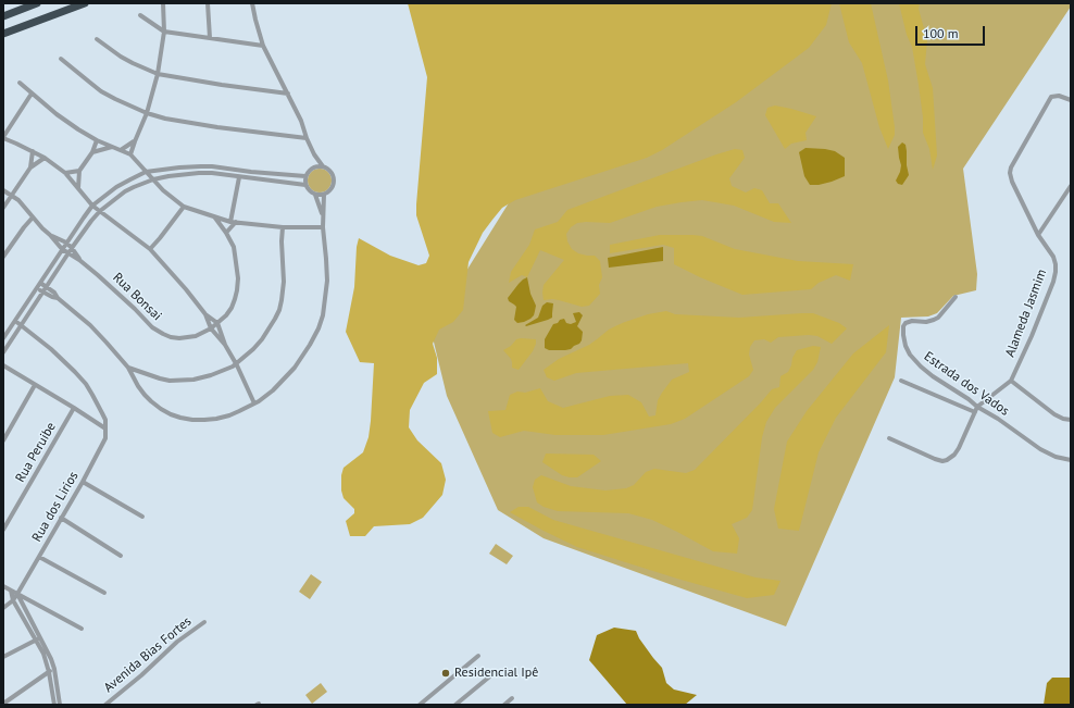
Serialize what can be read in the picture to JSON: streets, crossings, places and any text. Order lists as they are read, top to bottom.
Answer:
{
  "streets": {
    "street": [
      "Rua Bonsai",
      "Alameda Jasmim",
      "Estrada dos Vados",
      "Rua Peruibe",
      "Rua dos Lirios",
      "Avenida Bias Fortes"
    ]
  },
  "crossings": [
    ["Alameda Jasmim", "Estrada dos Vados"]
  ],
  "places": ["Residencial Ipê"],
  "scale_bar": "100 m"
}
